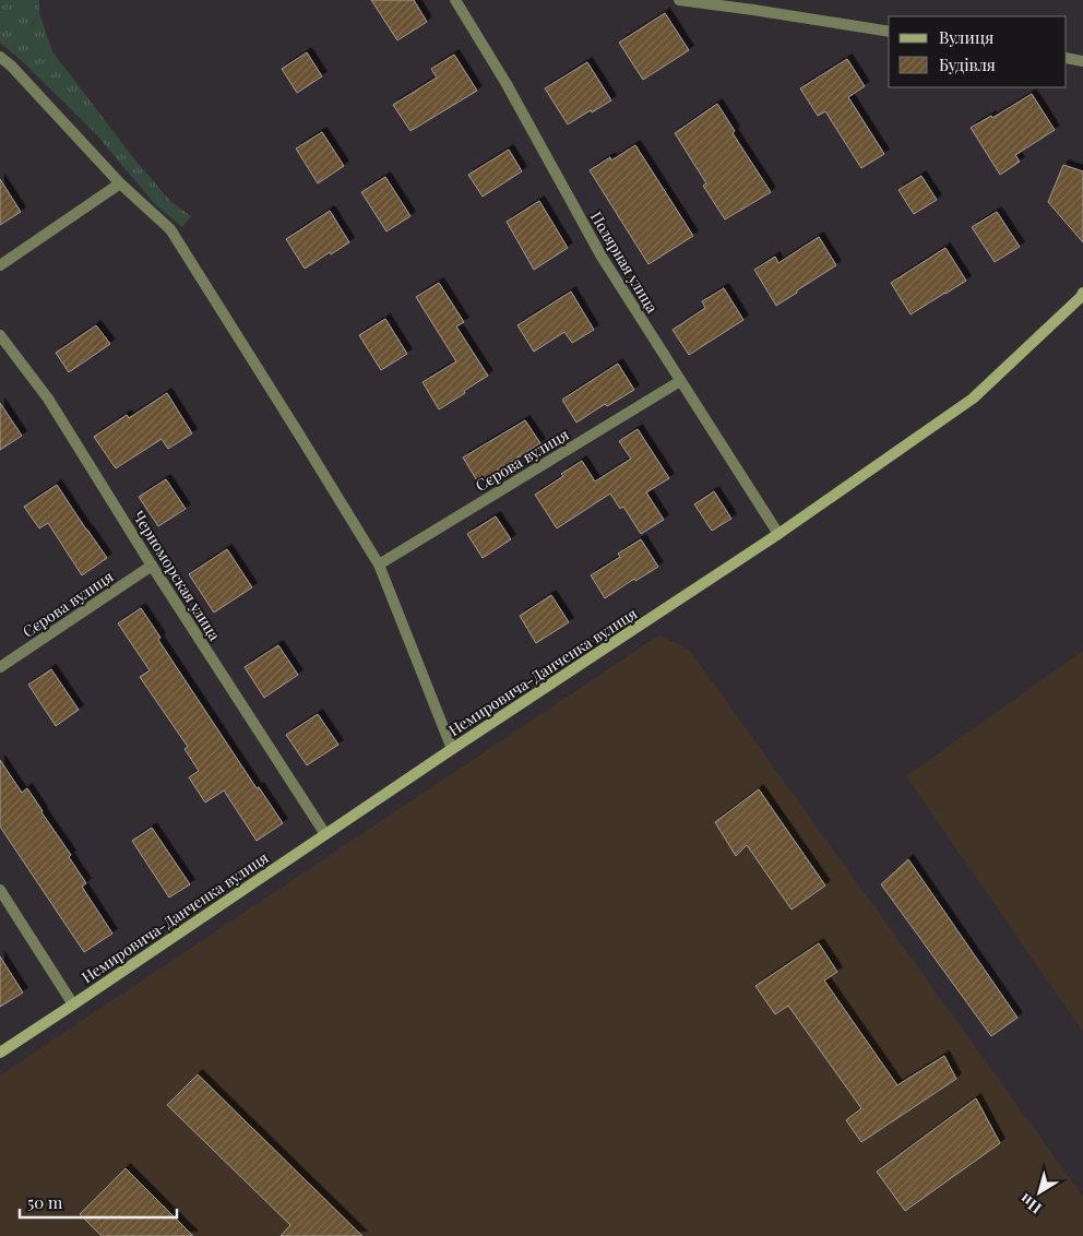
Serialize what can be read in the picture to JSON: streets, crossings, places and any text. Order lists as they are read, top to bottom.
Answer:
{
  "streets": {
    "street": [
      "Полярная улица",
      "Сєрова вулиця",
      "Черноморская улица",
      "Немировича-Данченка вулиця"
    ]
  },
  "crossings": [
    ["Полярная улица", "Сєрова вулиця"],
    ["Полярная улица", "Немировича-Данченка вулиця"],
    ["Сєрова вулиця", "Черноморская улица"],
    ["Черноморская улица", "Немировича-Данченка вулиця"]
  ],
  "legend": ["Вулиця", "Будівля"],
  "scale_bar": "50 m",
  "north": "bottom left"
}
